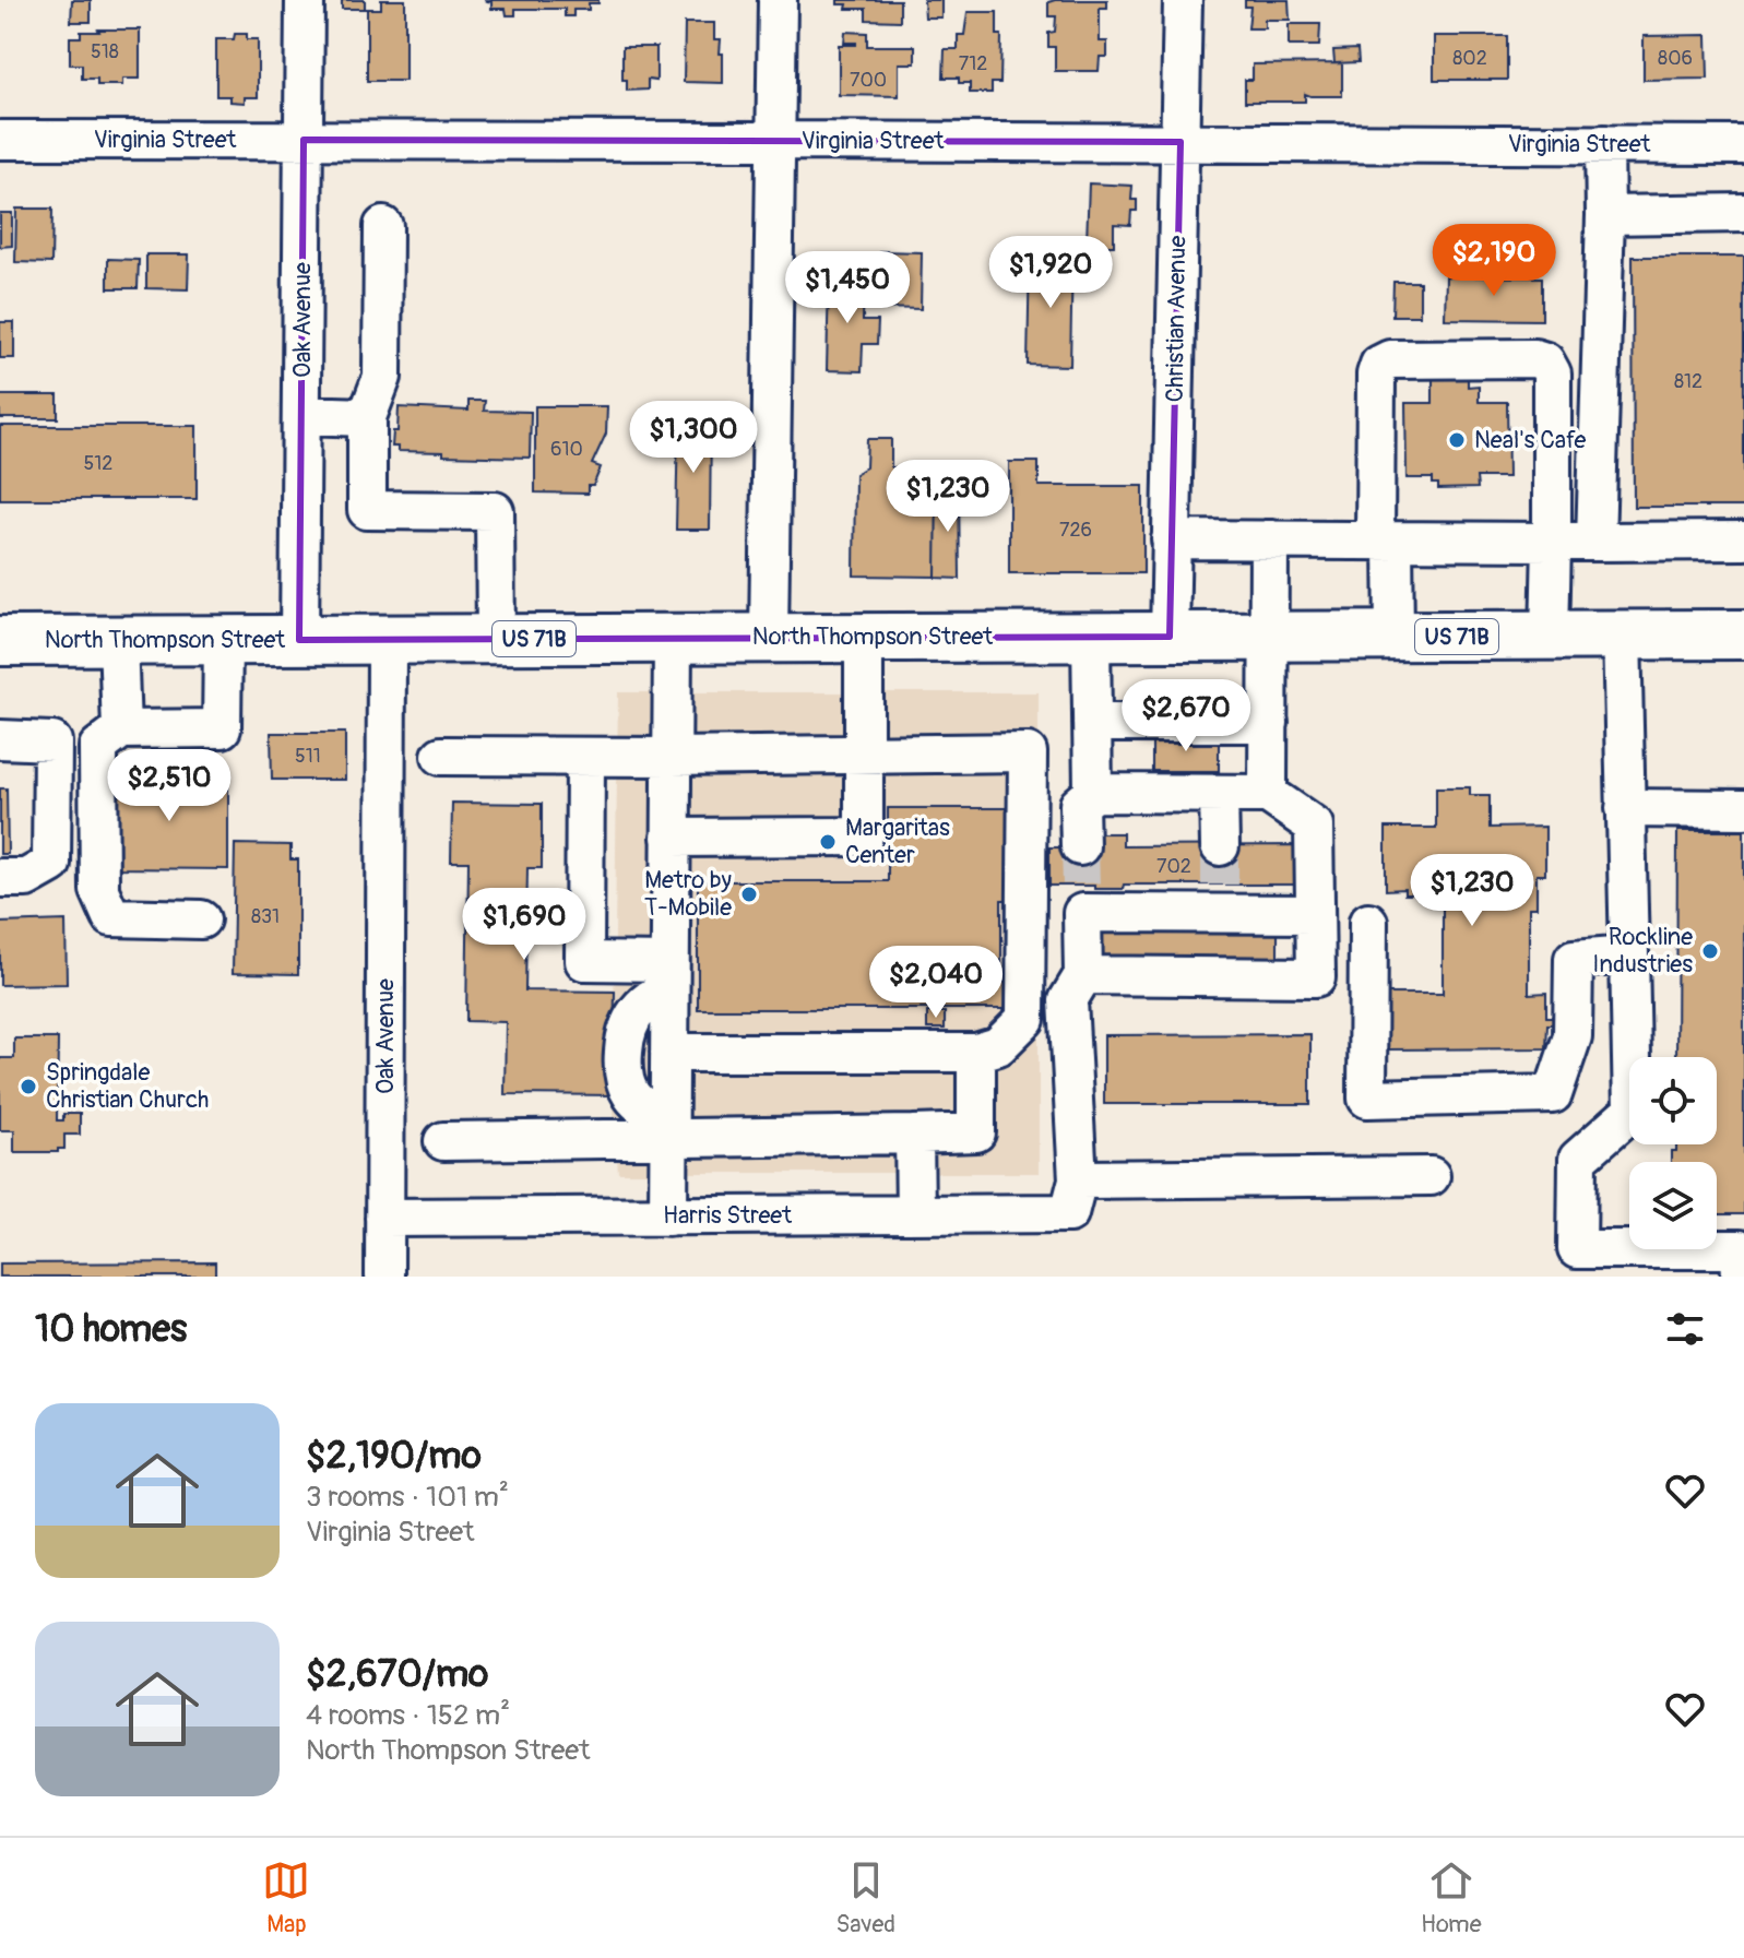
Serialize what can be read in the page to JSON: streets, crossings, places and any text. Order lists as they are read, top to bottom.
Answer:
{
  "streets": {
    "main road": ["North Thompson Street", "US 71B"],
    "street": [
      "Virginia Street",
      "Christian Avenue",
      "Oak Avenue",
      "Harris Street"
    ]
  },
  "crossings": [
    ["Virginia Street", "Christian Avenue"],
    ["Virginia Street", "Oak Avenue"],
    ["Christian Avenue", "North Thompson Street"],
    ["Oak Avenue", "North Thompson Street"],
    ["Oak Avenue", "Harris Street"]
  ],
  "places": [
    "Neal's Cafe",
    "Margaritas Center",
    "Metro by T-Mobile",
    "Rockline Industries",
    "Springdale Christian Church"
  ],
  "house_numbers": [
    "518",
    "802",
    "806",
    "712",
    "700",
    "812",
    "610",
    "512",
    "726",
    "511",
    "702",
    "831"
  ],
  "page": {
    "price": [
      "$2,190",
      "$1,920",
      "$1,450",
      "$1,300",
      "$1,230",
      "$2,670",
      "$2,510",
      "$1,230",
      "$1,690",
      "$2,040"
    ],
    "heading": "10 homes",
    "list": [
      {
        "name": "$2,190/mo",
        "note": "3 rooms · 101 m² · Virginia Street"
      },
      {
        "name": "$2,670/mo",
        "note": "4 rooms · 152 m² · North Thompson Street"
      }
    ],
    "tabs": ["Map", "Saved", "Home"]
  }
}
